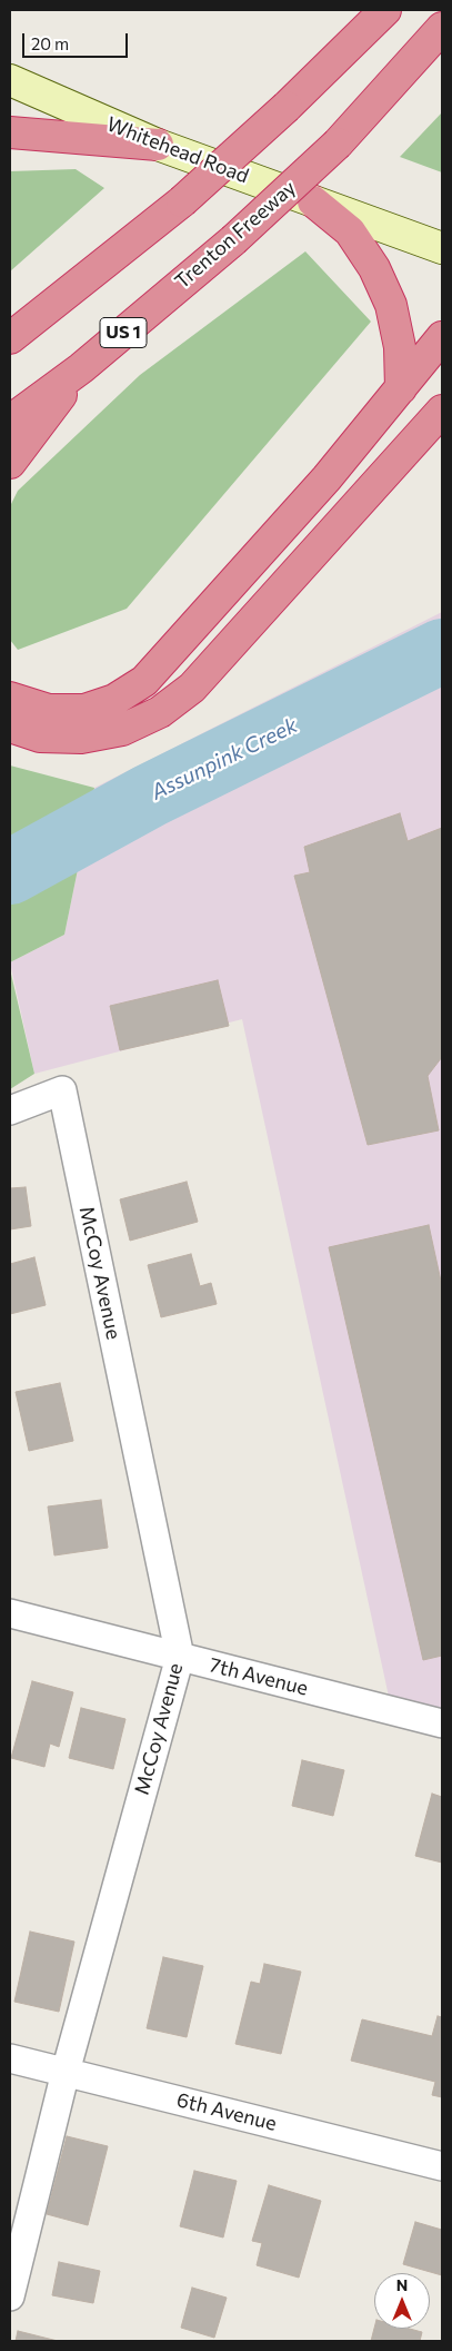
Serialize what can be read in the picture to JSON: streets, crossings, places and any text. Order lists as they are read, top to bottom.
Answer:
{
  "streets": {
    "highway": ["Trenton Freeway", "US 1"],
    "main road": ["Whitehead Road"],
    "street": ["McCoy Avenue", "7th Avenue", "6th Avenue"]
  },
  "crossings": [
    ["McCoy Avenue", "7th Avenue"],
    ["McCoy Avenue", "6th Avenue"]
  ],
  "water": ["Assunpink Creek"],
  "scale_bar": "20 m",
  "north": "top"
}
